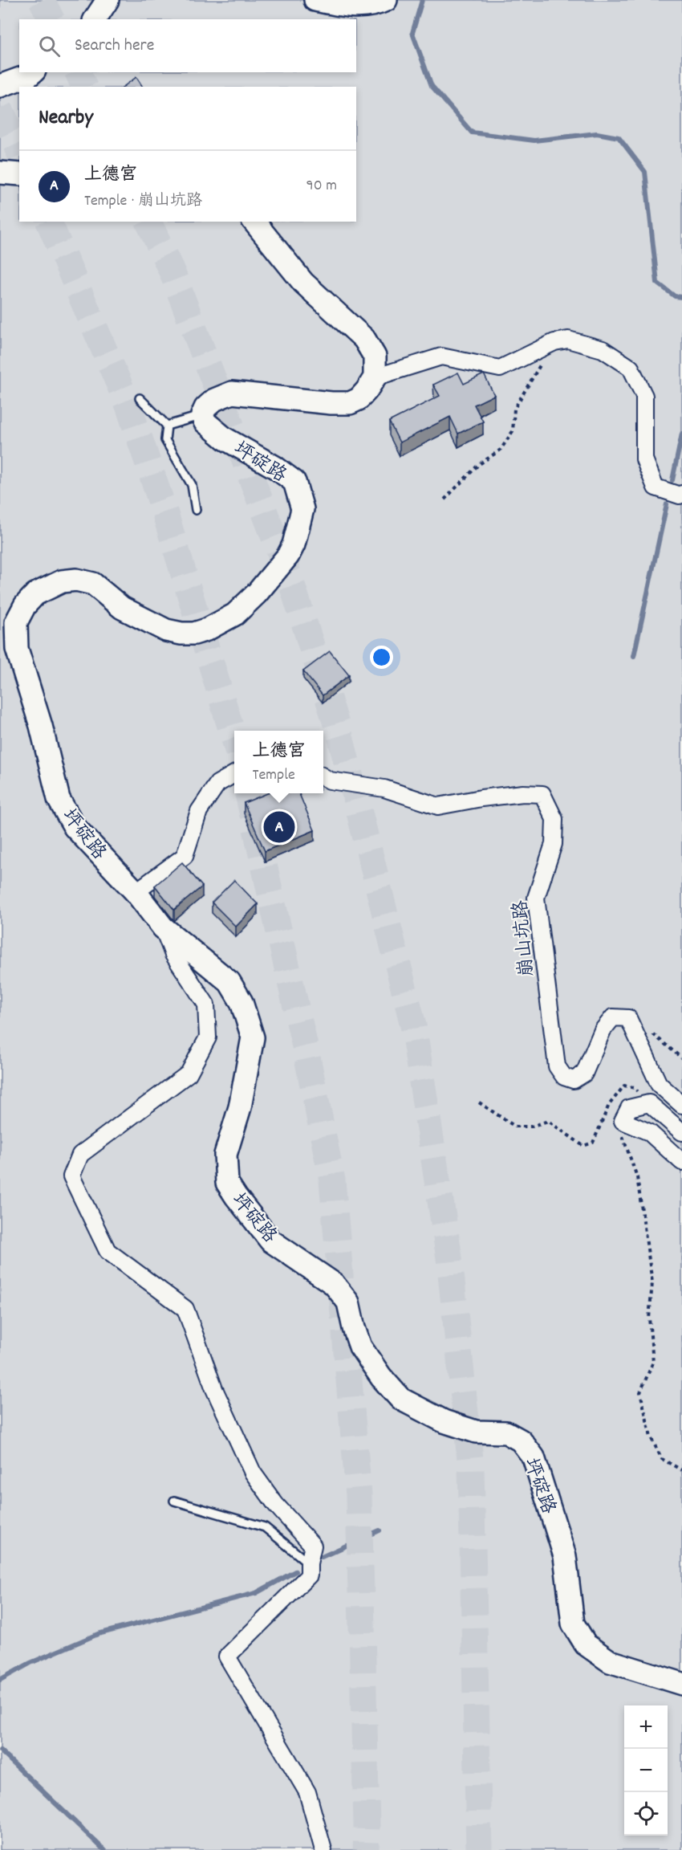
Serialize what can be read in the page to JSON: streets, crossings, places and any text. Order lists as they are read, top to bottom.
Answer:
{
  "streets": {
    "main road": ["坪碇路"],
    "street": ["崩山坑路"]
  },
  "page": {
    "search": "Search here",
    "heading": "Nearby",
    "list": [
      {
        "mark": "A",
        "name": "上德宮",
        "note": "Temple · 崩山坑路",
        "value": "90 m"
      }
    ],
    "popup": ["上德宮", "Temple"],
    "pins": "A",
    "map_buttons": ["+", "−"]
  }
}
